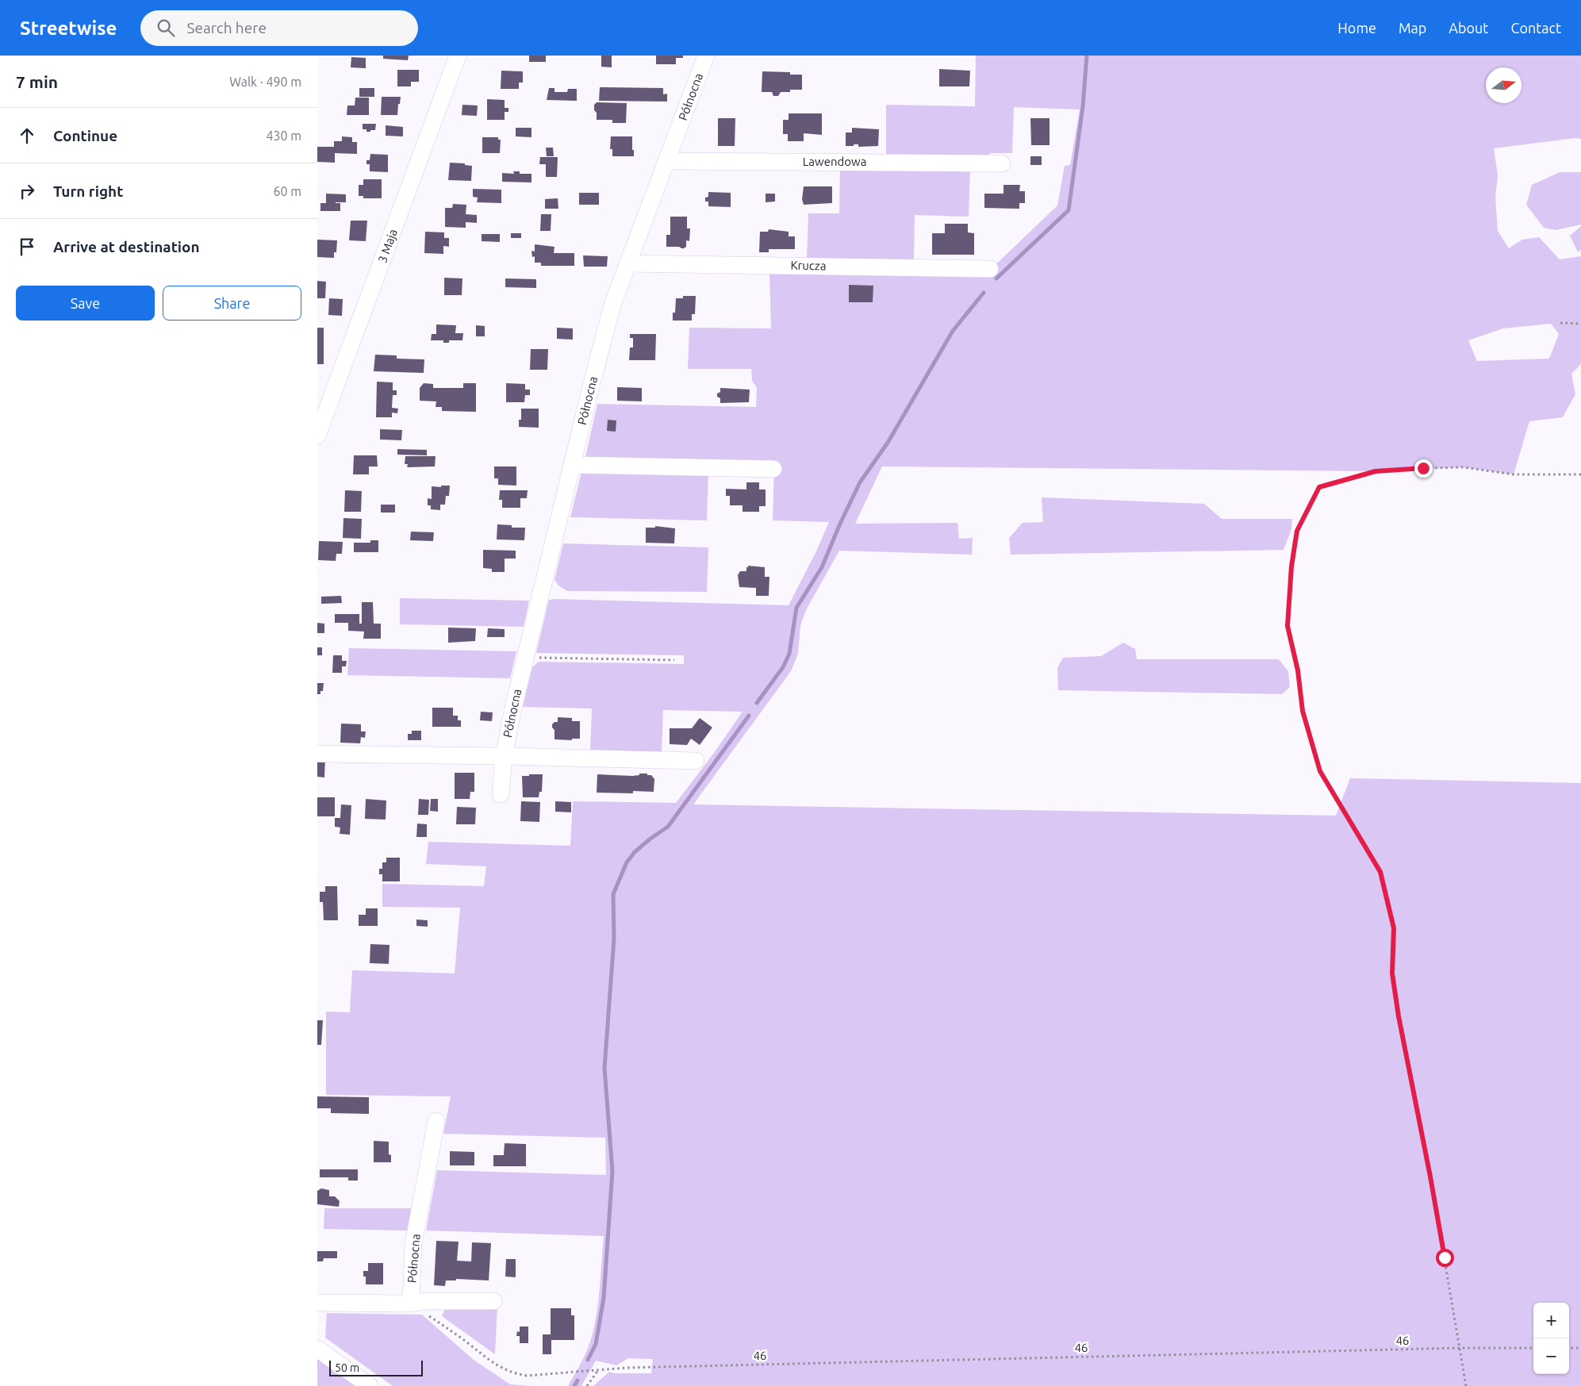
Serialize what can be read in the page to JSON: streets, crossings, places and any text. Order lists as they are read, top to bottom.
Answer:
{
  "streets": {
    "street": [
      "Północna",
      "Lawendowa",
      "3 Maja",
      "Krucza"
    ],
    "path": ["46"]
  },
  "crossings": [
    ["Północna", "Lawendowa"],
    ["Północna", "Krucza"],
    ["Północna", "46"]
  ],
  "scale_bar": "50 m",
  "north": "right",
  "page": {
    "header": "Streetwise",
    "search": "Search here",
    "nav": [
      "Home",
      "Map",
      "About",
      "Contact"
    ],
    "heading": ["7 min", "Walk · 490 m"],
    "list": [
      ["Continue", "430 m"],
      ["Turn right", "60 m"],
      "Arrive at destination"
    ],
    "buttons": ["Save", "Share"],
    "map_buttons": ["+", "−"],
    "scale": "50 m"
  }
}
